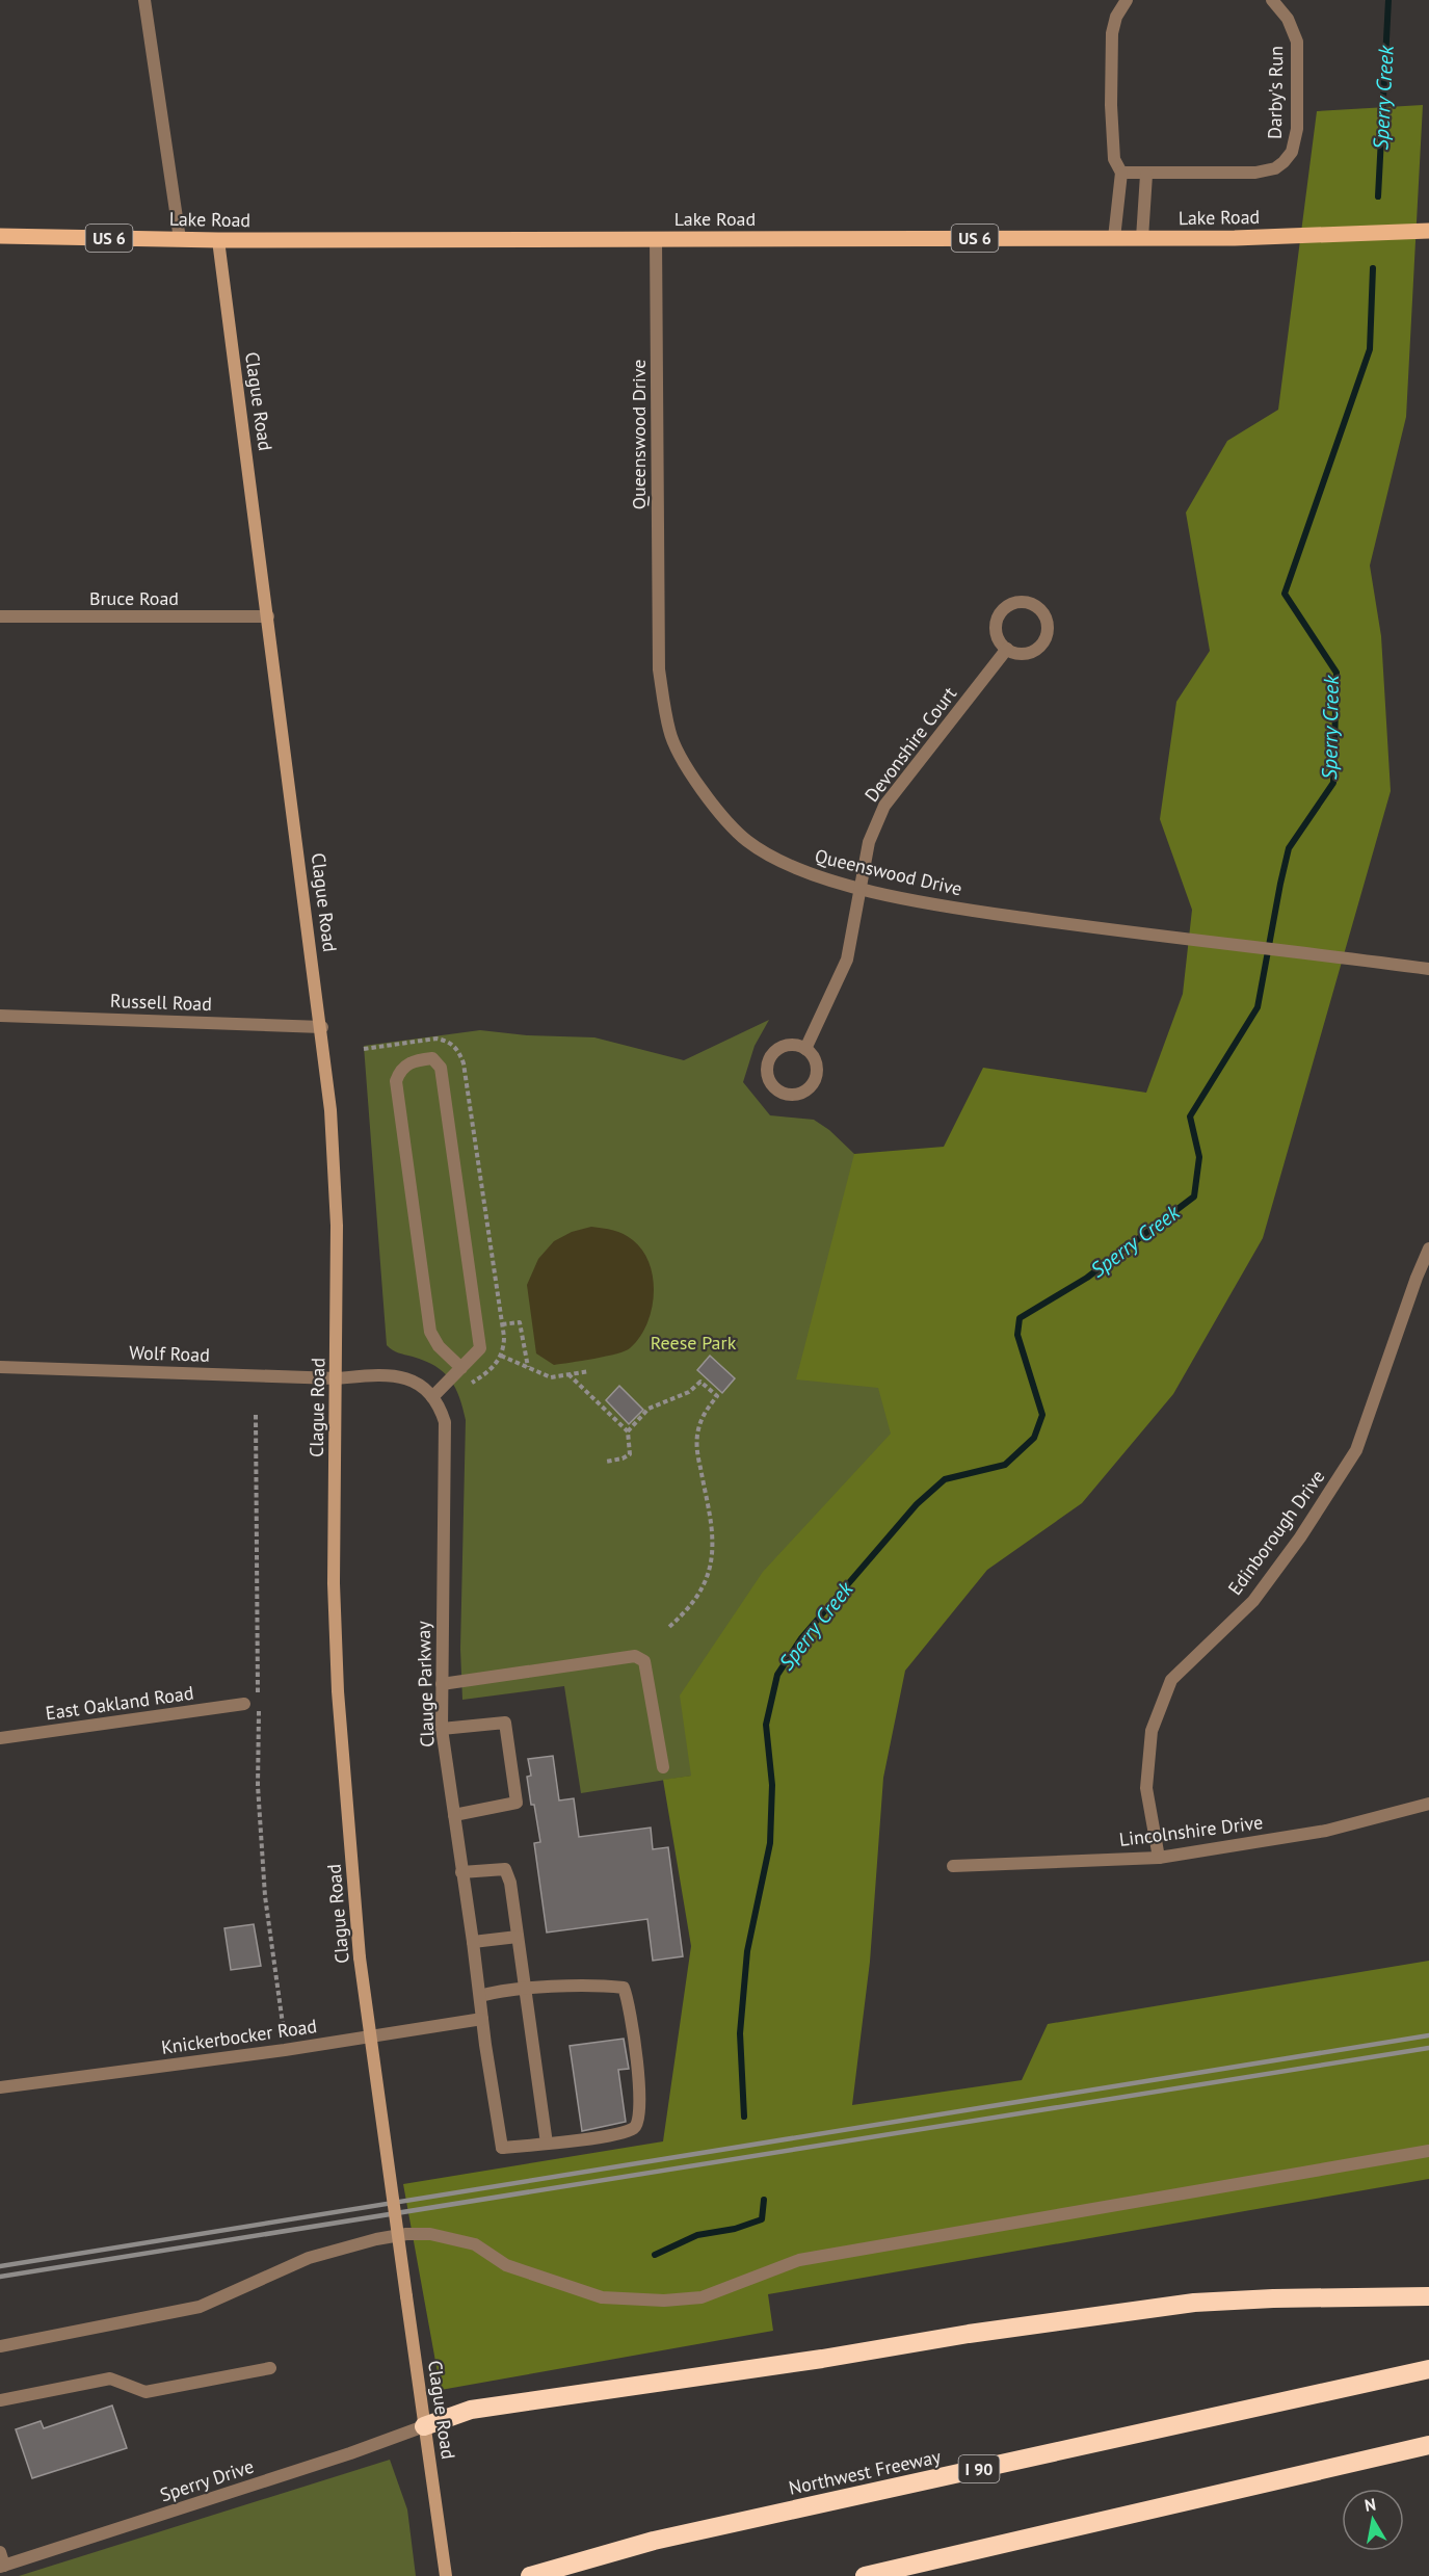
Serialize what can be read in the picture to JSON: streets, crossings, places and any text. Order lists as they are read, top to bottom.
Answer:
{
  "streets": {
    "highway": ["I 90", "Northwest Freeway"],
    "main road": ["Lake Road", "US 6", "Clague Road"],
    "street": [
      "Darby's Run",
      "Queenswood Drive",
      "Bruce Road",
      "Devonshire Court",
      "Russell Road",
      "Wolf Road",
      "Edinborough Drive",
      "Clauge Parkway",
      "East Oakland Road",
      "Lincolnshire Drive",
      "Knickerbocker Road",
      "Sperry Drive"
    ]
  },
  "crossings": [
    ["Lake Road", "Clague Road"],
    ["Lake Road", "Queenswood Drive"],
    ["Clague Road", "Bruce Road"],
    ["Clague Road", "Russell Road"],
    ["Clague Road", "Wolf Road"],
    ["Clague Road", "Clauge Parkway"],
    ["Clague Road", "Sperry Drive"],
    ["Queenswood Drive", "Devonshire Court"],
    ["Wolf Road", "Clauge Parkway"],
    ["Edinborough Drive", "Lincolnshire Drive"],
    ["Clauge Parkway", "Knickerbocker Road"]
  ],
  "water": ["Sperry Creek"],
  "parks": ["Reese Park"],
  "north": "top"
}
